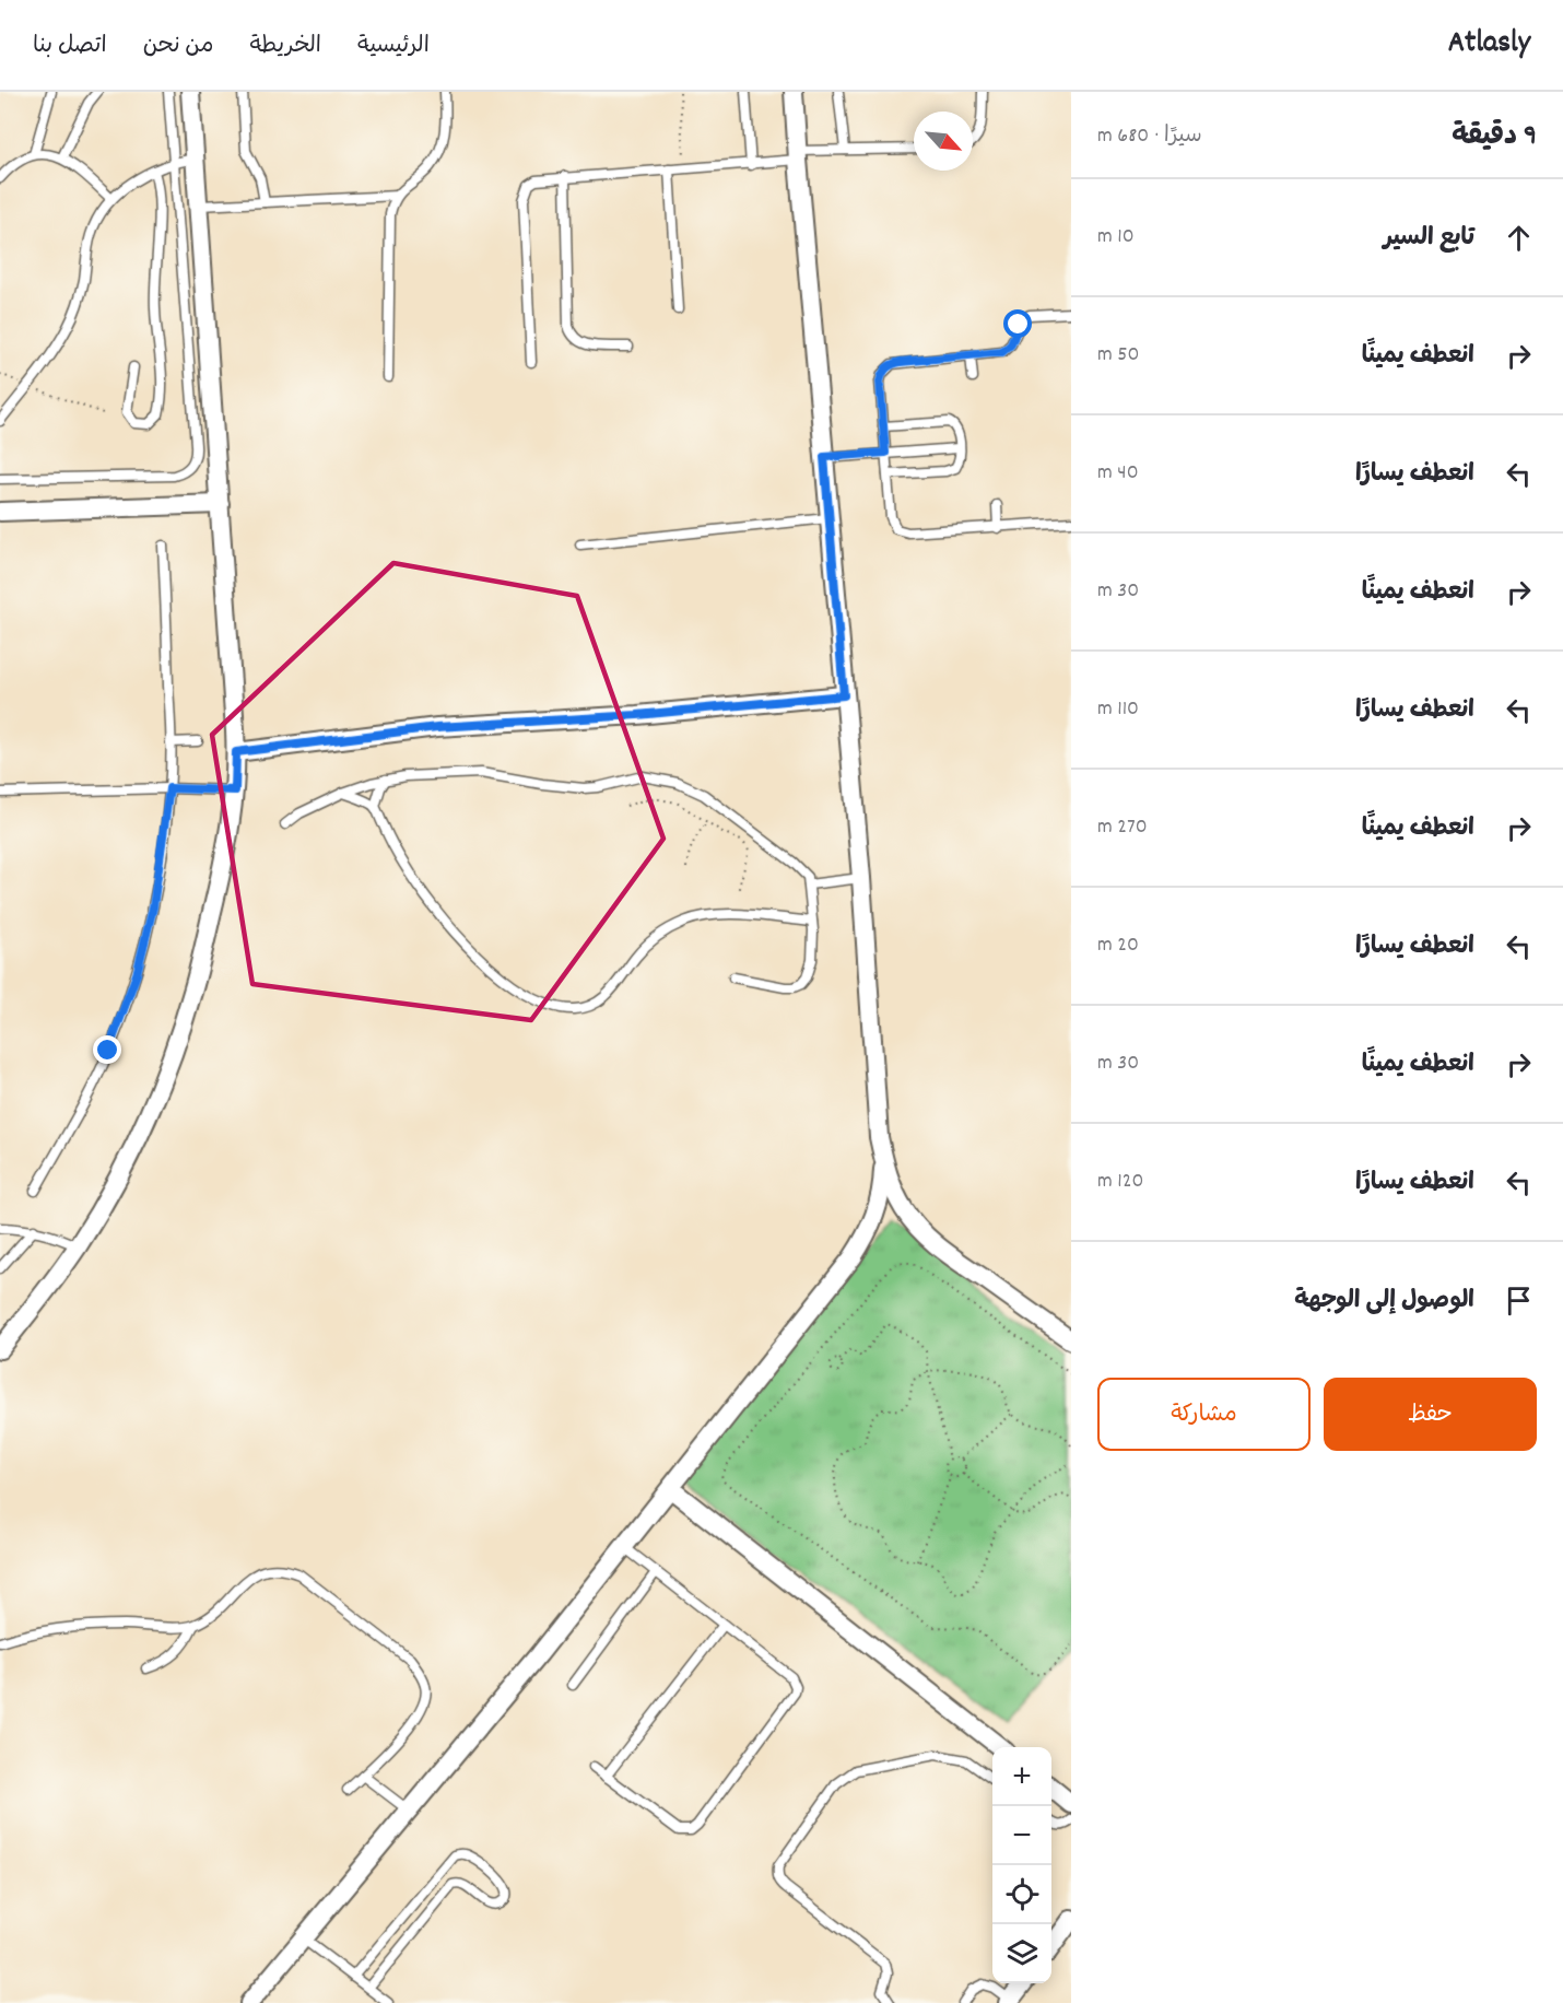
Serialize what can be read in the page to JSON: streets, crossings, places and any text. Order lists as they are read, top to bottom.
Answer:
{
  "north": "bottom right",
  "page": {
    "header": "Atlasly",
    "nav": [
      "الرئيسية",
      "الخريطة",
      "من نحن",
      "اتصل بنا"
    ],
    "heading": ["9 دقيقة", "سيرًا · 680 m"],
    "list": [
      ["تابع السير", "10 m"],
      ["انعطف يمينًا", "50 m"],
      ["انعطف يسارًا", "40 m"],
      ["انعطف يمينًا", "30 m"],
      ["انعطف يسارًا", "110 m"],
      ["انعطف يمينًا", "270 m"],
      ["انعطف يسارًا", "20 m"],
      ["انعطف يمينًا", "30 m"],
      ["انعطف يسارًا", "120 m"],
      "الوصول إلى الوجهة"
    ],
    "buttons": ["حفظ", "مشاركة"],
    "map_buttons": ["+", "−"]
  }
}
